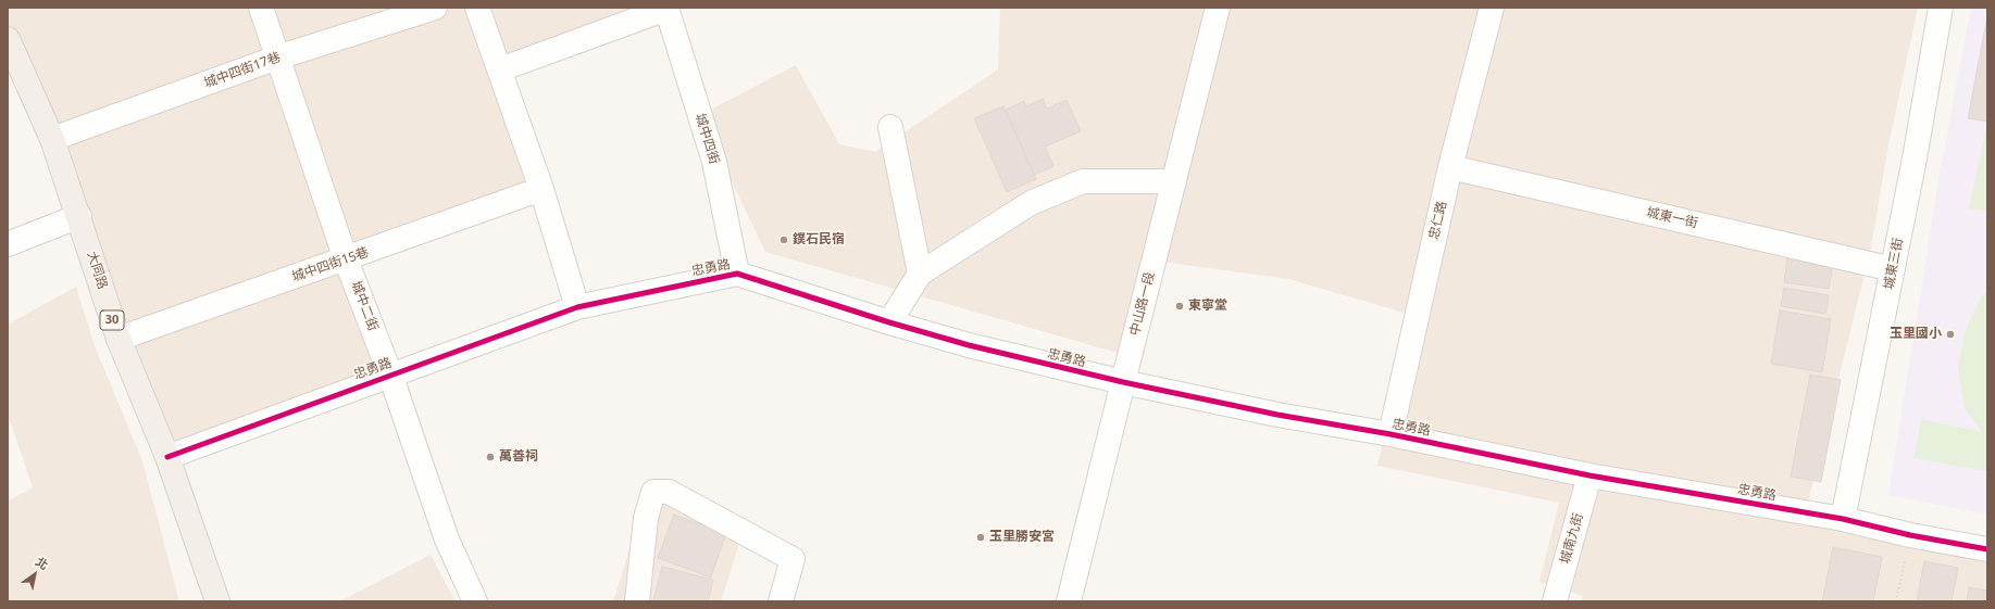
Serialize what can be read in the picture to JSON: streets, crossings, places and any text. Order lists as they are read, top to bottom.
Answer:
{
  "streets": {
    "main road": ["大同路", "30"],
    "street": [
      "城中四街17巷",
      "城中四街",
      "城東一街",
      "忠仁路",
      "城東三街",
      "城中四街15巷",
      "忠勇路",
      "中山路一段",
      "城中二街",
      "城南九街"
    ]
  },
  "crossings": [
    ["城中四街17巷", "大同路"],
    ["城中四街17巷", "城中二街"],
    ["城中四街", "忠勇路"],
    ["城東一街", "忠仁路"],
    ["城東一街", "城東三街"],
    ["忠仁路", "忠勇路"],
    ["城東三街", "忠勇路"],
    ["城中四街15巷", "大同路"],
    ["城中四街15巷", "城中二街"],
    ["忠勇路", "大同路"],
    ["忠勇路", "中山路一段"],
    ["忠勇路", "城中二街"],
    ["忠勇路", "城南九街"]
  ],
  "places": [
    "鏷石民宿",
    "東寧堂",
    "玉里國小",
    "萬善祠",
    "玉里勝安宮"
  ],
  "north": "top right"
}
